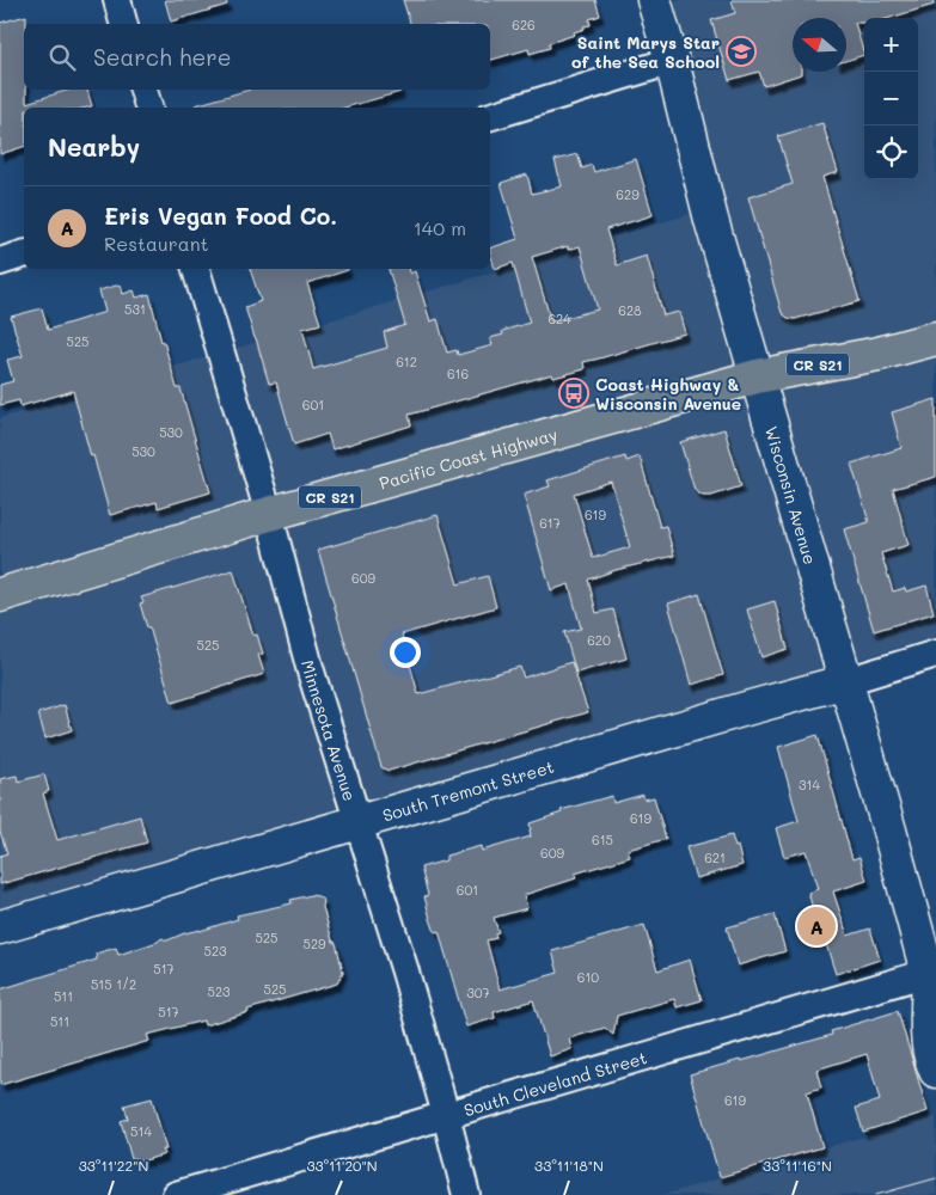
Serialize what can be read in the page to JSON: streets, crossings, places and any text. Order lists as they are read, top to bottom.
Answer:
{
  "streets": {
    "main road": [
      "CR S21",
      "Pacific Coast Highway",
      "Wisconsin Avenue",
      "South Tremont Street"
    ],
    "street": ["Minnesota Avenue", "South Cleveland Street"]
  },
  "crossings": [
    ["CR S21", "Pacific Coast Highway"],
    ["CR S21", "Wisconsin Avenue"],
    ["Pacific Coast Highway", "Wisconsin Avenue"],
    ["Pacific Coast Highway", "Minnesota Avenue"],
    ["Wisconsin Avenue", "South Tremont Street"],
    ["Wisconsin Avenue", "South Cleveland Street"],
    ["Minnesota Avenue", "South Tremont Street"],
    ["Minnesota Avenue", "South Cleveland Street"]
  ],
  "places": {
    "school or university": ["Saint Marys Star of the Sea School"],
    "bus stop": ["Coast Highway & Wisconsin Avenue"]
  },
  "house_numbers": [
    "626",
    "629",
    "531",
    "628",
    "624",
    "525",
    "612",
    "616",
    "601",
    "530",
    "530",
    "619",
    "617",
    "609",
    "620",
    "525",
    "314",
    "619",
    "615",
    "609",
    "621",
    "601",
    "525",
    "529",
    "523",
    "517",
    "610",
    "515 1/2",
    "525",
    "523",
    "307",
    "511",
    "517",
    "511",
    "619",
    "514"
  ],
  "north": "left",
  "page": {
    "map_buttons": ["+", "−"],
    "search": "Search here",
    "heading": "Nearby",
    "list": [
      {
        "mark": "A",
        "name": "Eris Vegan Food Co.",
        "note": "Restaurant",
        "value": "140 m"
      }
    ],
    "pins": "A"
  },
  "coordinates": [
    "33°11'22\"N",
    "33°11'20\"N",
    "33°11'18\"N",
    "33°11'16\"N"
  ]
}
